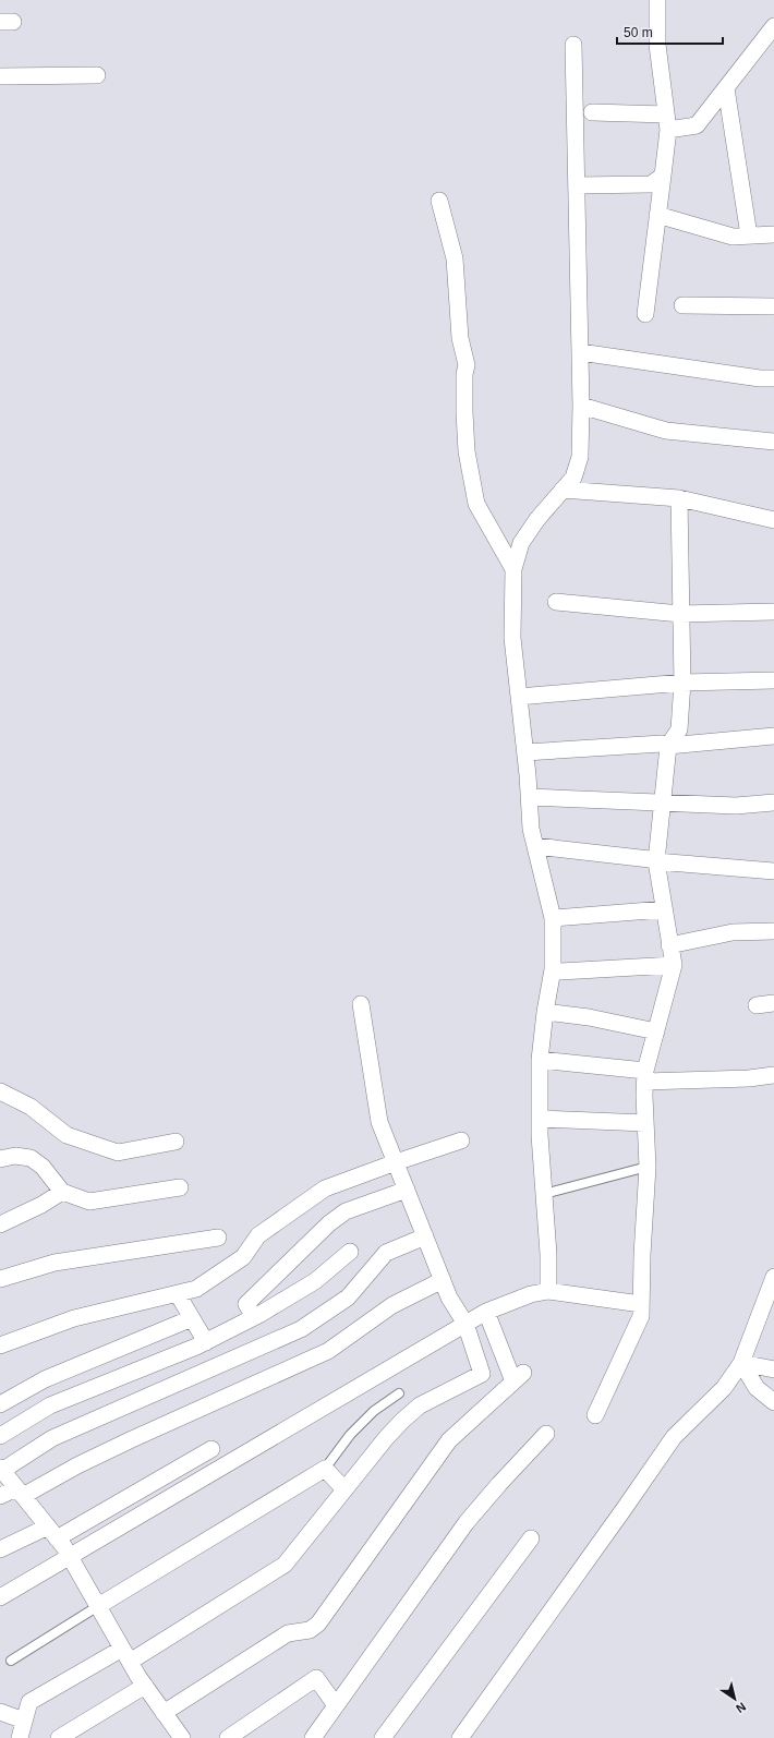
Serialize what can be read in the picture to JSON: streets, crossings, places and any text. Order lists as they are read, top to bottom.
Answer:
{
  "scale_bar": "50 m",
  "north": "bottom right"
}
